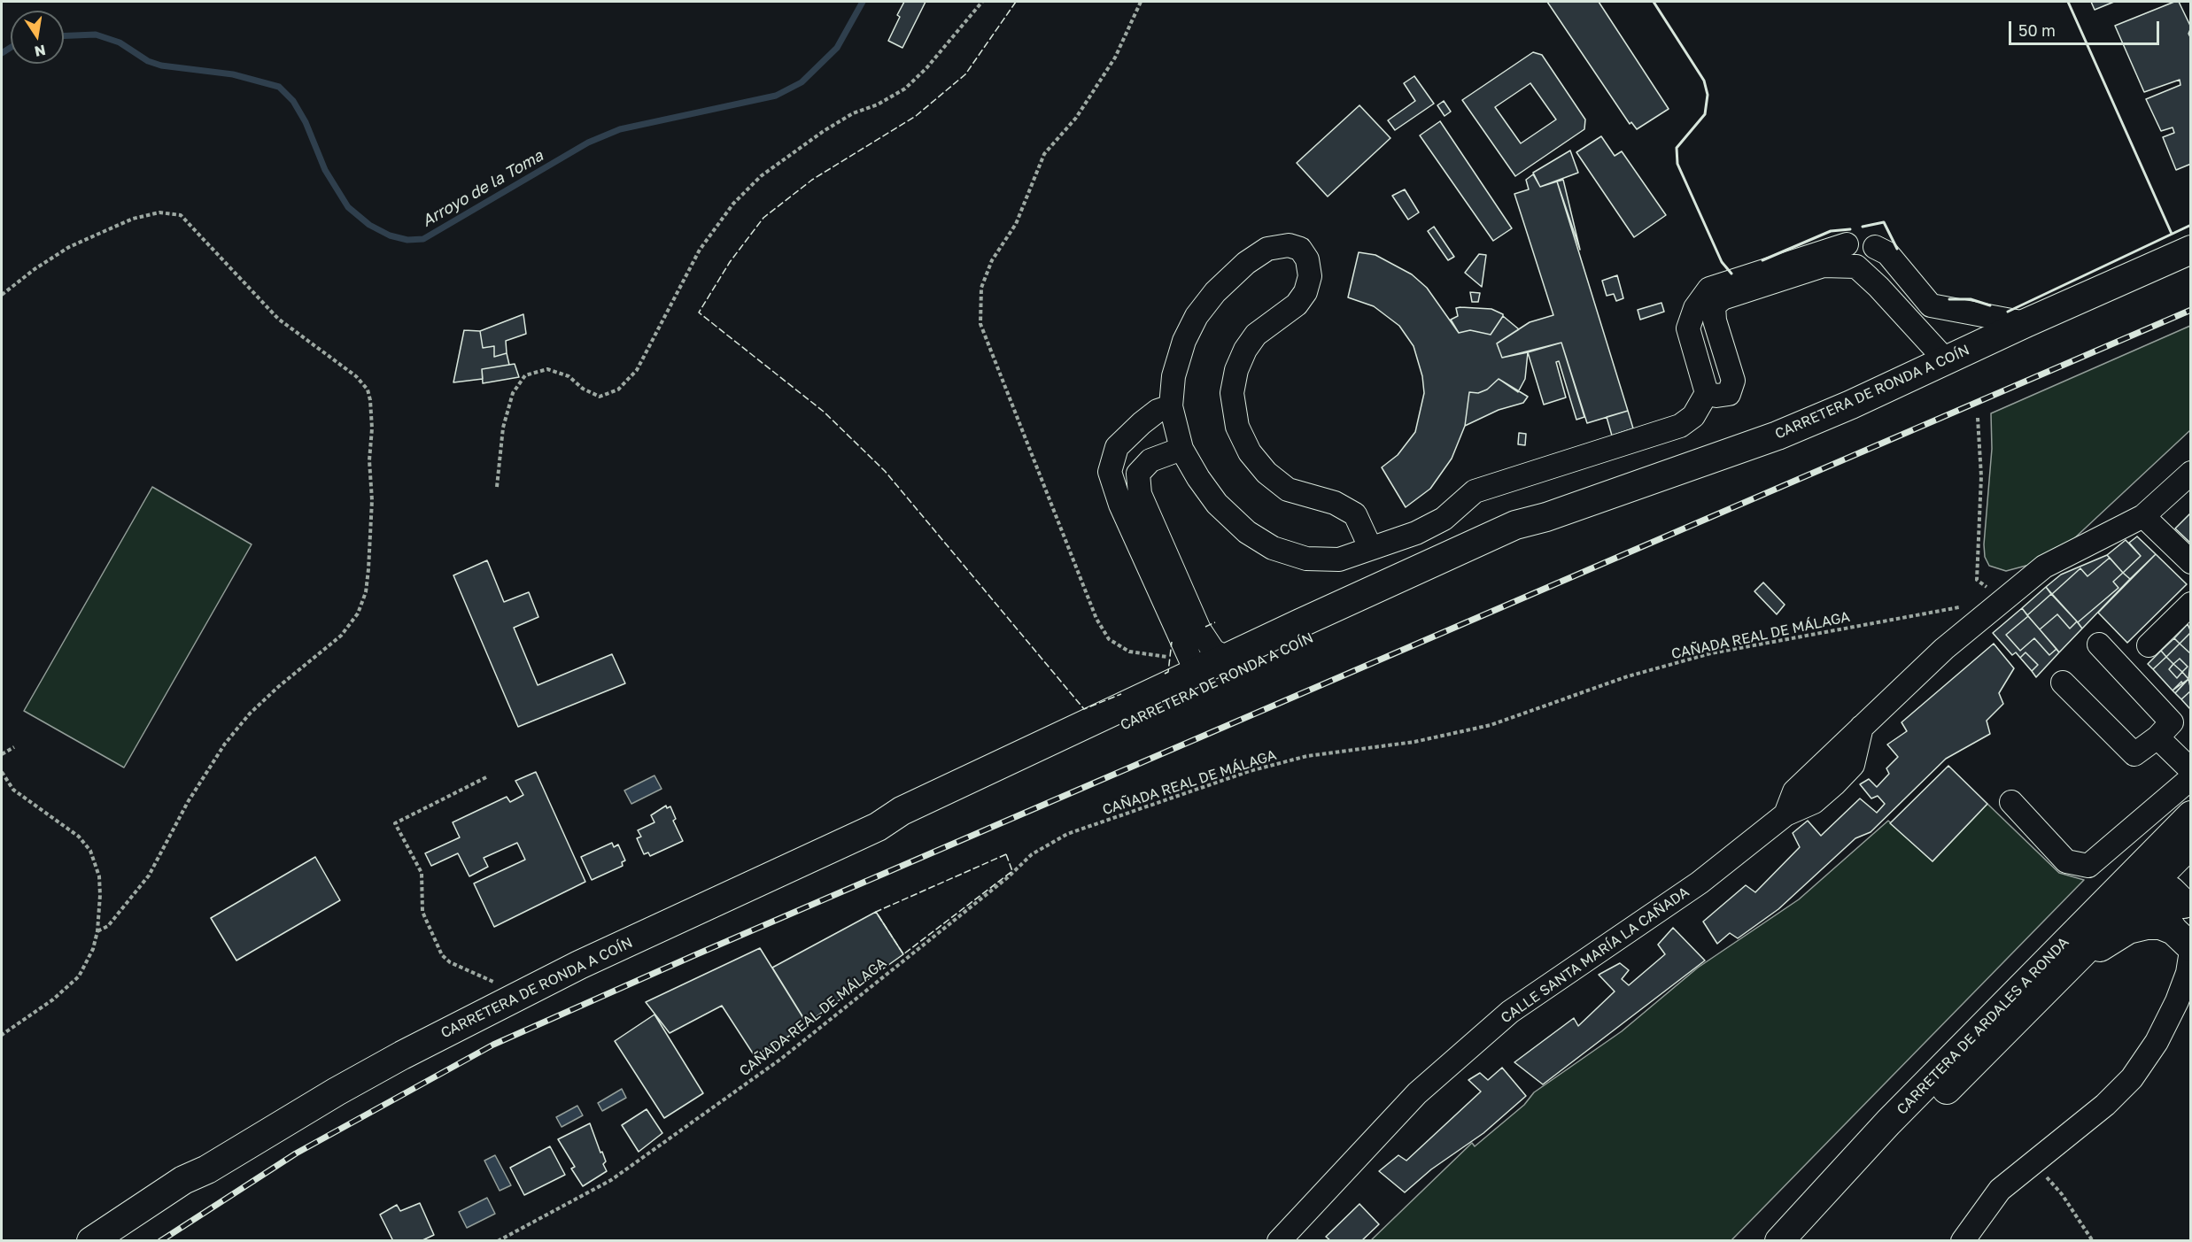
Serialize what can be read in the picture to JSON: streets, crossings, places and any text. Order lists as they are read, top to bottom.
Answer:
{
  "streets": {
    "main road": ["CARRETERA DE RONDA A COÍN", "CARRETERA DE ARDALES A RONDA"],
    "street": ["CALLE SANTA MARÍA LA CAÑADA"],
    "path": ["CAÑADA REAL DE MÁLAGA"]
  },
  "water": ["Arroyo de la Toma"],
  "scale_bar": "50 m",
  "north": "bottom"
}
